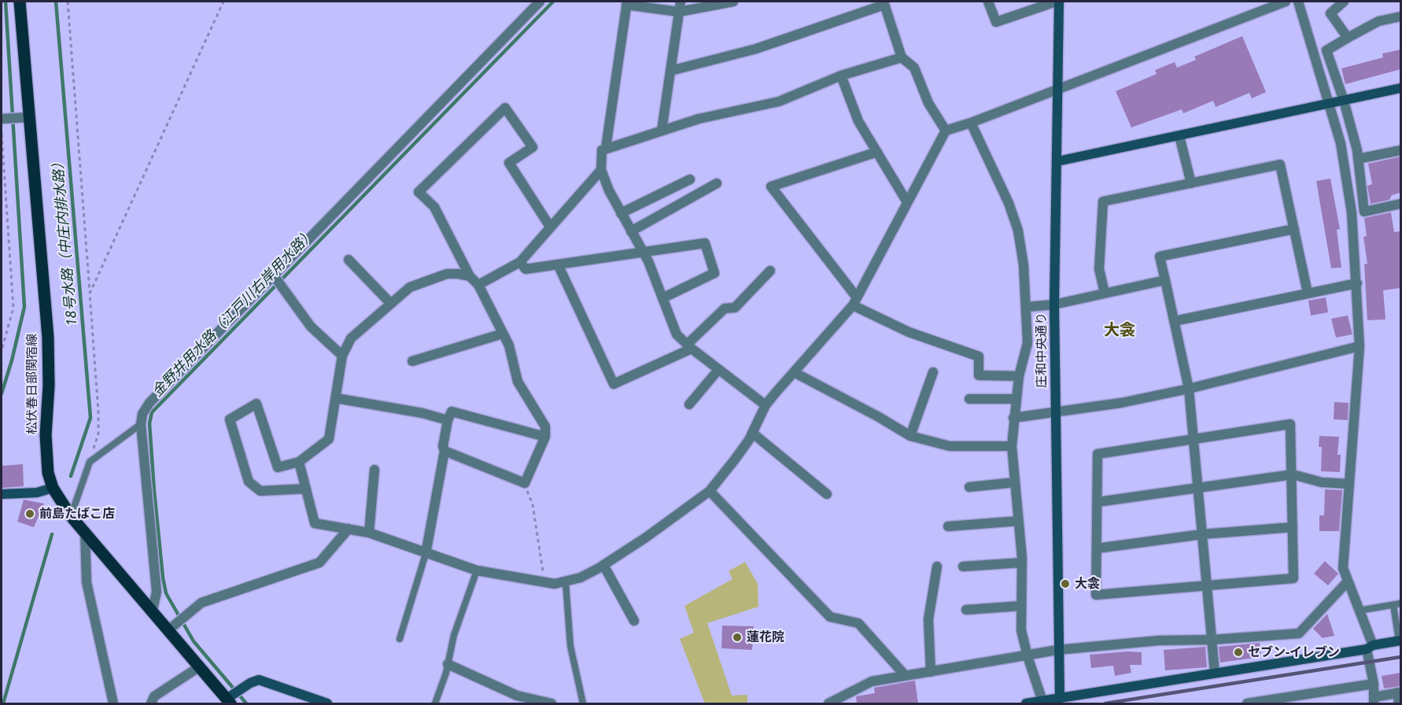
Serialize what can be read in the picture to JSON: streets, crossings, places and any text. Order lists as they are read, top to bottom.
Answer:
{
  "streets": {
    "main road": ["松伏春日部関宿線"],
    "street": ["庄和中央通り"]
  },
  "districts": ["大衾"],
  "water": ["18号水路（中庄内排水路）", "金野井用水路（江戸川右岸用水路）"],
  "places": [
    "前島たばこ店",
    "大衾",
    "蓮花院",
    "セブン-イレブン"
  ]
}
